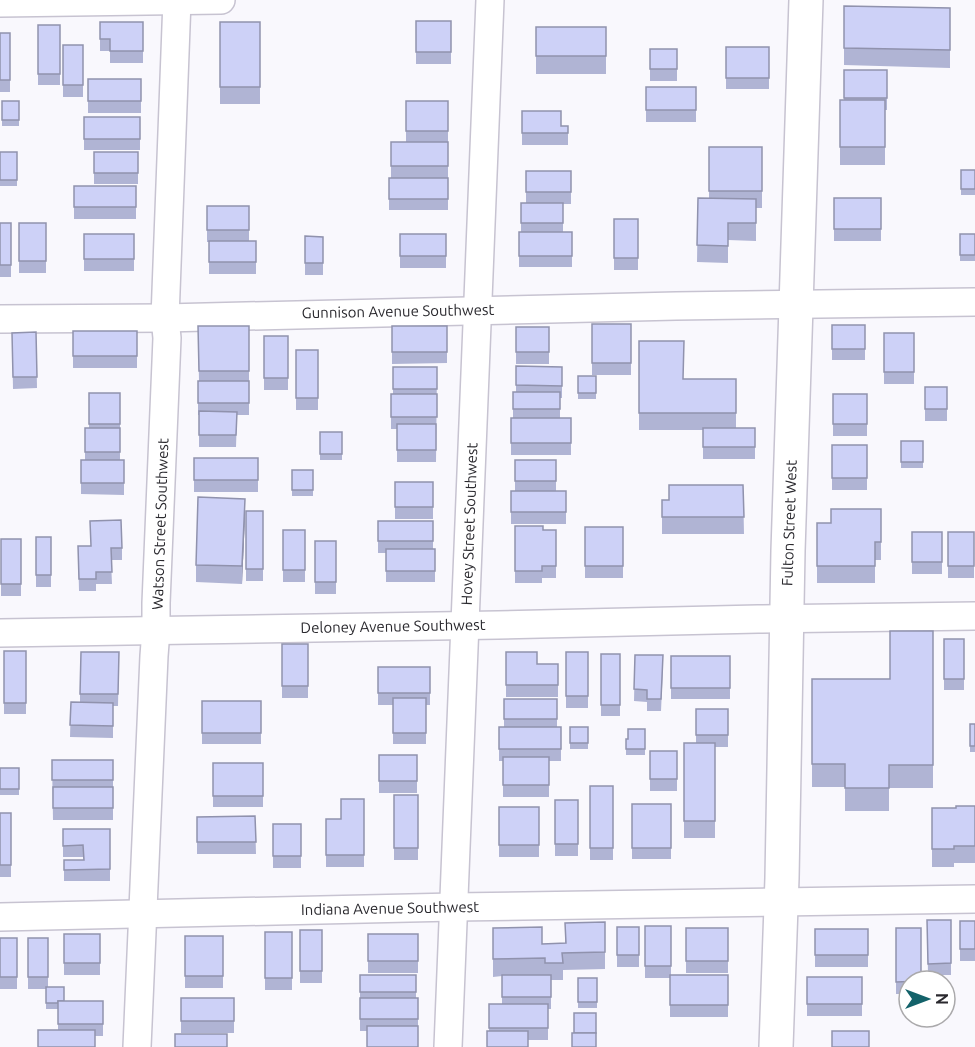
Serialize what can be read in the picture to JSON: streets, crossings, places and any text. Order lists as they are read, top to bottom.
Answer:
{
  "streets": {
    "main road": ["Fulton Street West"],
    "street": [
      "Gunnison Avenue Southwest",
      "Watson Street Southwest",
      "Hovey Street Southwest",
      "Deloney Avenue Southwest",
      "Indiana Avenue Southwest"
    ]
  },
  "crossings": [
    ["Gunnison Avenue Southwest", "Fulton Street West"],
    ["Gunnison Avenue Southwest", "Watson Street Southwest"],
    ["Gunnison Avenue Southwest", "Hovey Street Southwest"],
    ["Fulton Street West", "Deloney Avenue Southwest"],
    ["Fulton Street West", "Indiana Avenue Southwest"],
    ["Watson Street Southwest", "Deloney Avenue Southwest"],
    ["Watson Street Southwest", "Indiana Avenue Southwest"],
    ["Hovey Street Southwest", "Deloney Avenue Southwest"],
    ["Hovey Street Southwest", "Indiana Avenue Southwest"]
  ],
  "north": "right"
}
